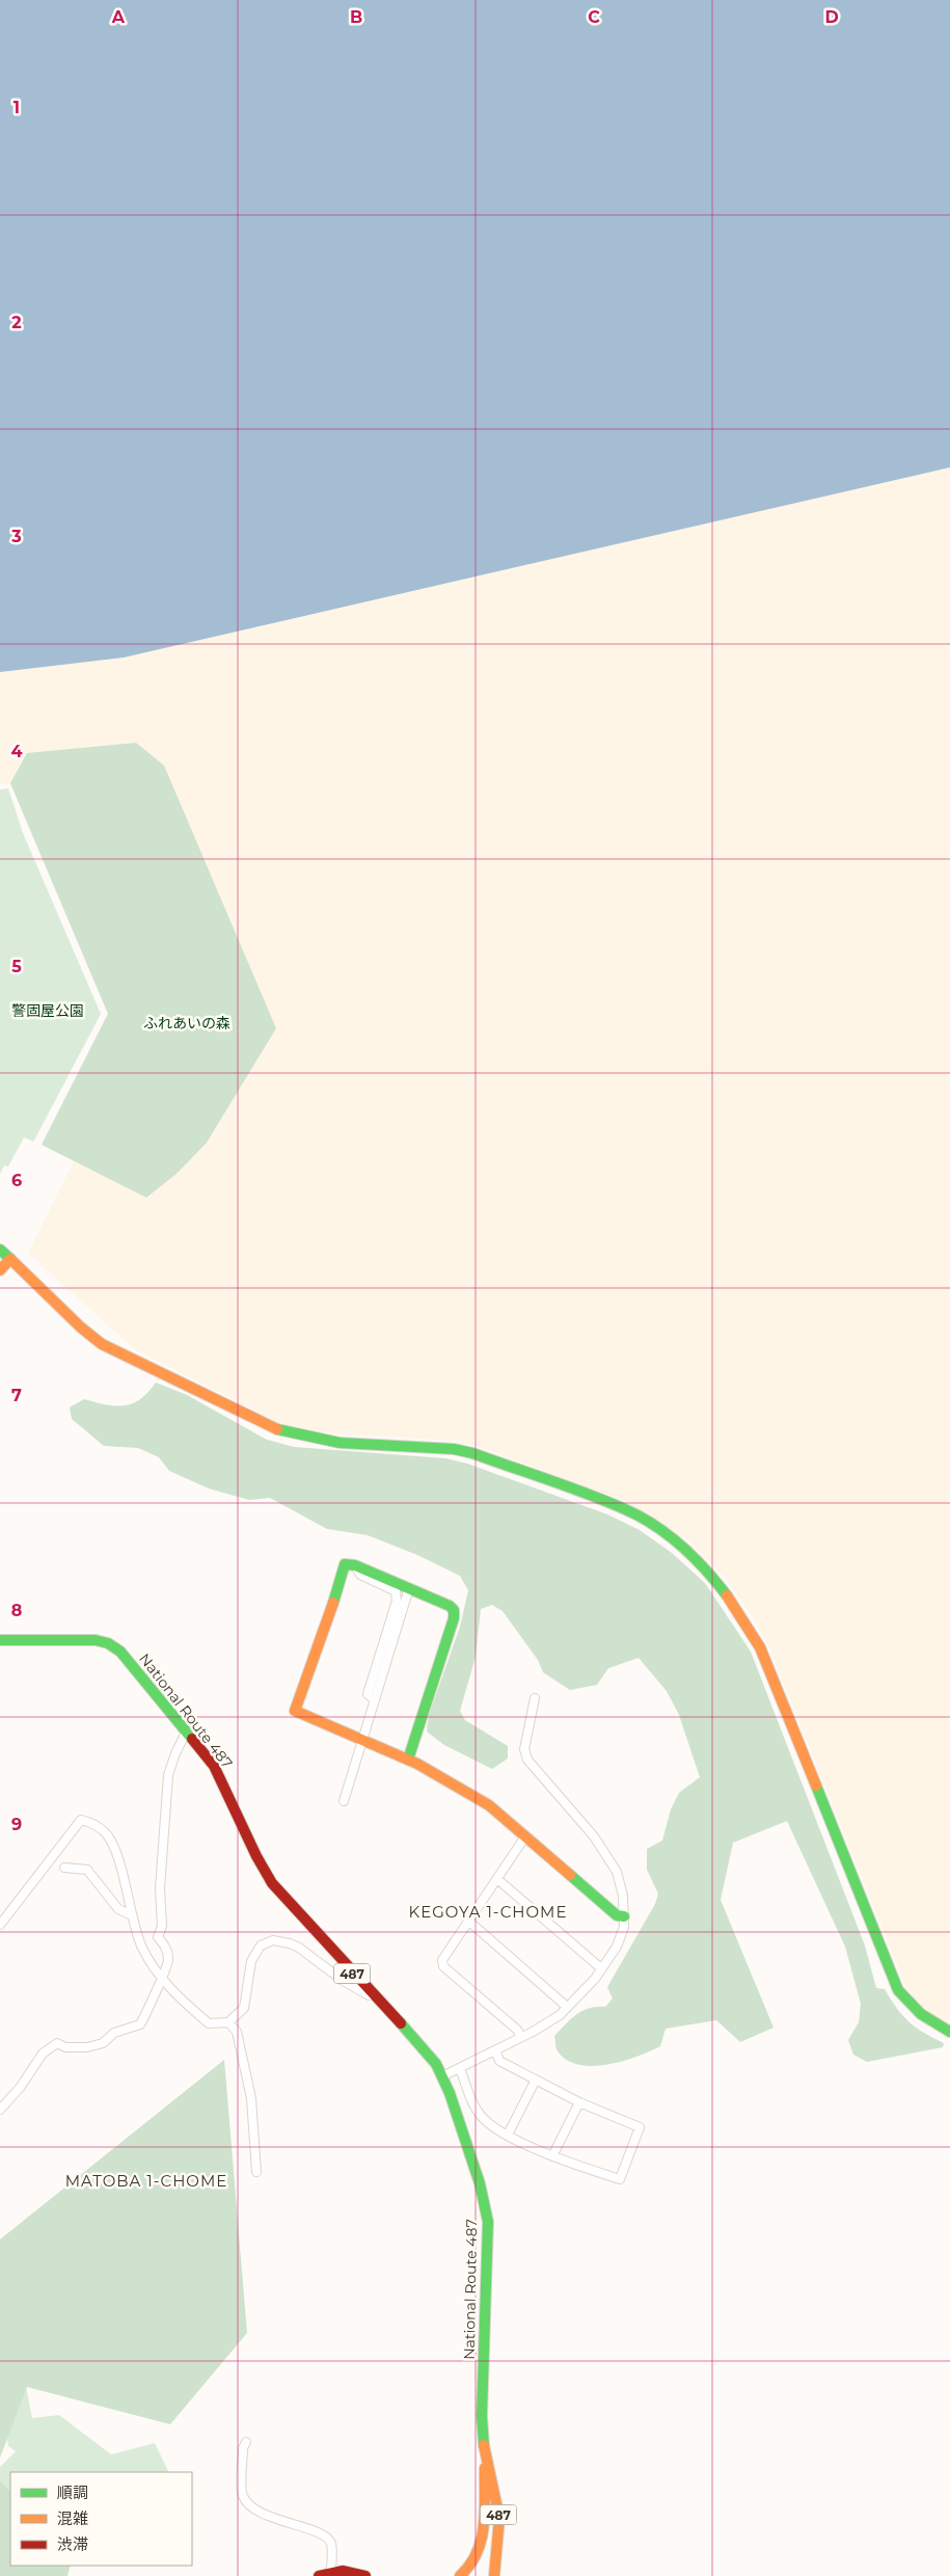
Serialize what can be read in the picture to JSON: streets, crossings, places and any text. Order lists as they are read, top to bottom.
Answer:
{
  "streets": {
    "main road": ["National Route 487", "487"]
  },
  "districts": ["KEGOYA 1-CHOME", "MATOBA 1-CHOME"],
  "parks": ["警固屋公園", "ふれあいの森"],
  "legend": ["順調", "混雑", "渋滞"],
  "grid": {
    "columns": [
      "A",
      "B",
      "C",
      "D"
    ],
    "rows": [
      "1",
      "2",
      "3",
      "4",
      "5",
      "6",
      "7",
      "8",
      "9"
    ]
  }
}
